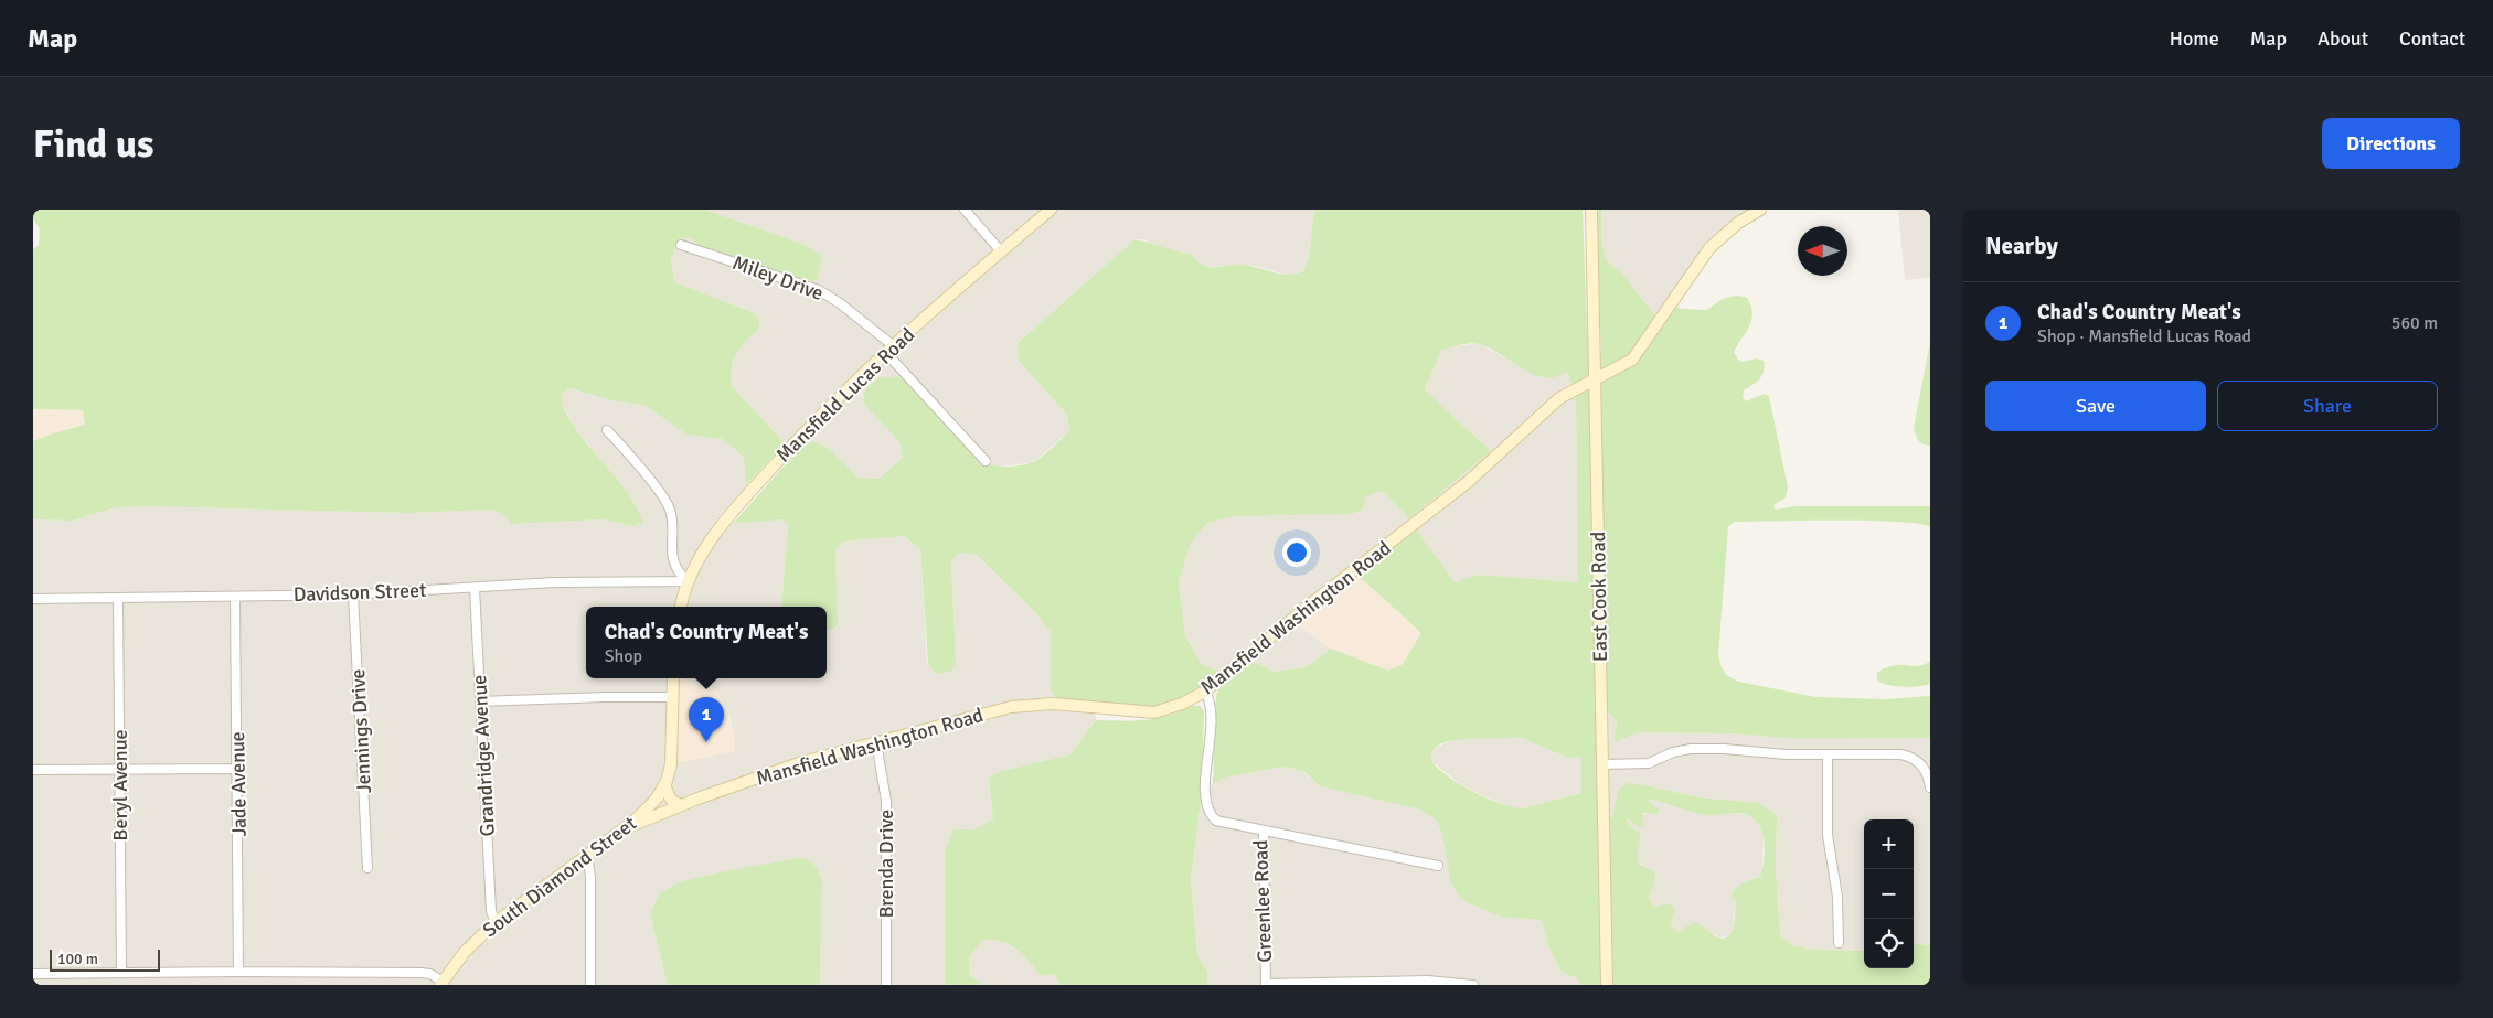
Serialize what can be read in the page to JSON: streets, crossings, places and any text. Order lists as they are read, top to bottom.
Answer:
{
  "streets": {
    "street": [
      "Miley Drive",
      "Mansfield Lucas Road",
      "Davidson Street",
      "East Cook Road",
      "Mansfield Washington Road",
      "Jennings Drive",
      "Grandridge Avenue",
      "Jade Avenue",
      "Beryl Avenue",
      "Brenda Drive",
      "South Diamond Street",
      "Greenlee Road"
    ]
  },
  "crossings": [
    ["Miley Drive", "Mansfield Lucas Road"],
    ["Mansfield Lucas Road", "Davidson Street"],
    ["Davidson Street", "Jennings Drive"],
    ["Davidson Street", "Grandridge Avenue"],
    ["Davidson Street", "Jade Avenue"],
    ["Davidson Street", "Beryl Avenue"],
    ["East Cook Road", "Mansfield Washington Road"],
    ["Mansfield Washington Road", "Brenda Drive"],
    ["Mansfield Washington Road", "South Diamond Street"],
    ["Mansfield Washington Road", "Greenlee Road"],
    ["Grandridge Avenue", "South Diamond Street"]
  ],
  "scale_bar": "100 m",
  "north": "left",
  "page": {
    "header": "Map",
    "nav": [
      "Home",
      "Map",
      "About",
      "Contact"
    ],
    "buttons": [
      "Directions",
      ["Save", "Share"]
    ],
    "title": "Find us",
    "heading": "Nearby",
    "list": [
      {
        "mark": "1",
        "name": "Chad's Country Meat's",
        "note": "Shop · Mansfield Lucas Road",
        "value": "560 m"
      }
    ],
    "popup": ["Chad's Country Meat's", "Shop"],
    "pins": "1",
    "map_buttons": ["+", "−"],
    "scale": "100 m"
  }
}
